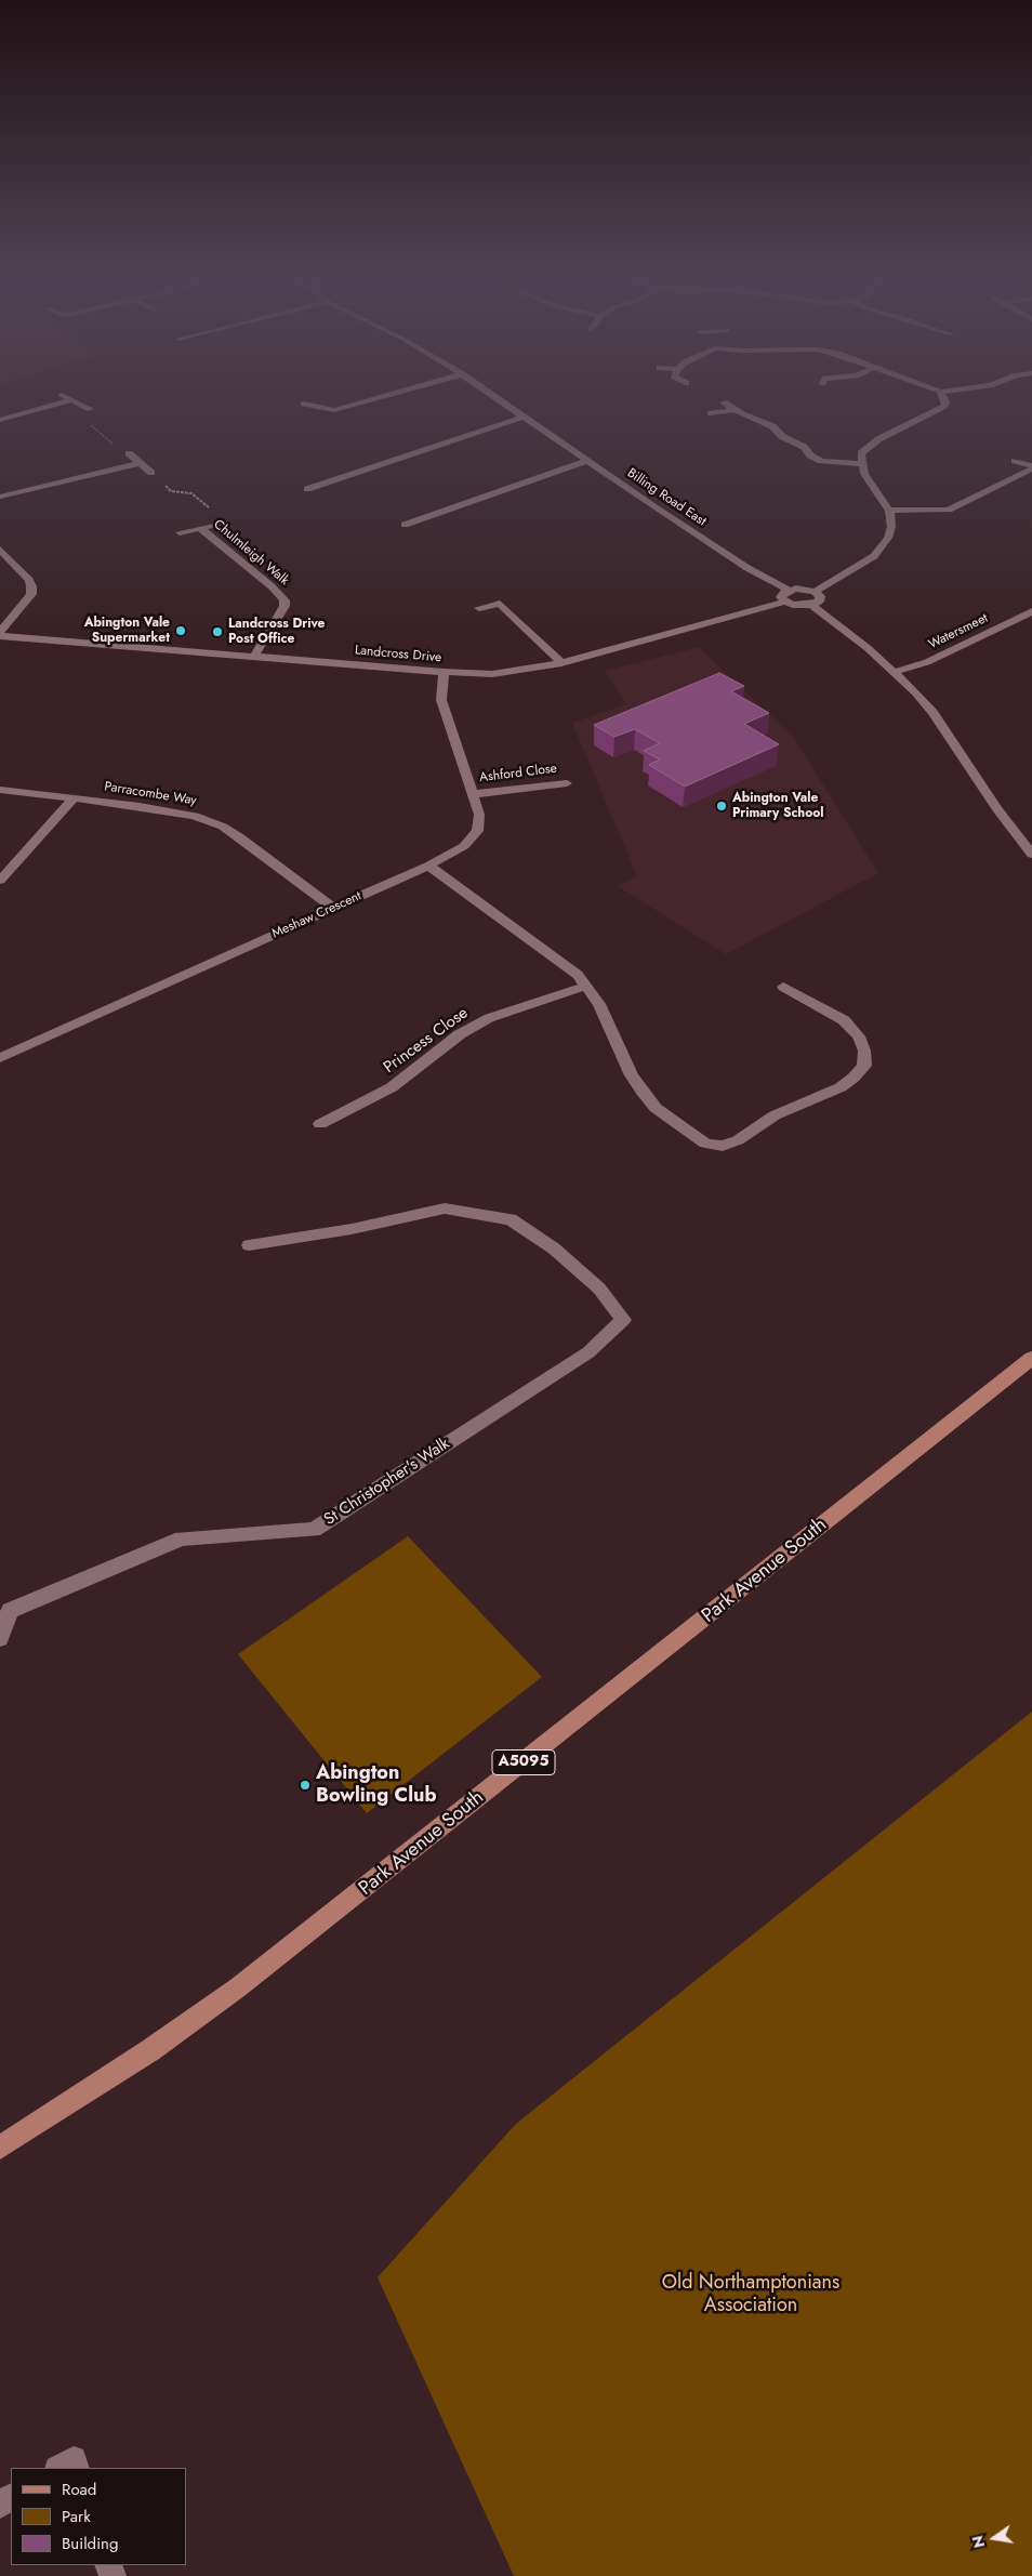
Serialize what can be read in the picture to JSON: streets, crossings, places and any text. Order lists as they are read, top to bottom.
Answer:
{
  "streets": {
    "main road": ["Park Avenue South", "A5095"],
    "street": [
      "Billing Road East",
      "Chulmleigh Walk",
      "Watersmeet",
      "Landcross Drive",
      "Ashford Close",
      "Parracombe Way",
      "Meshaw Crescent",
      "Princess Close",
      "St Christopher's Walk"
    ]
  },
  "crossings": [
    ["Chulmleigh Walk", "Landcross Drive"],
    ["Landcross Drive", "Meshaw Crescent"],
    ["Ashford Close", "Meshaw Crescent"],
    ["Parracombe Way", "Meshaw Crescent"]
  ],
  "parks": ["Old Northamptonians Association"],
  "places": [
    "Abington Vale Supermarket",
    "Landcross Drive Post Office",
    "Abington Vale Primary School",
    "Abington Bowling Club"
  ],
  "legend": ["Road", "Park", "Building"],
  "north": "left"
}
